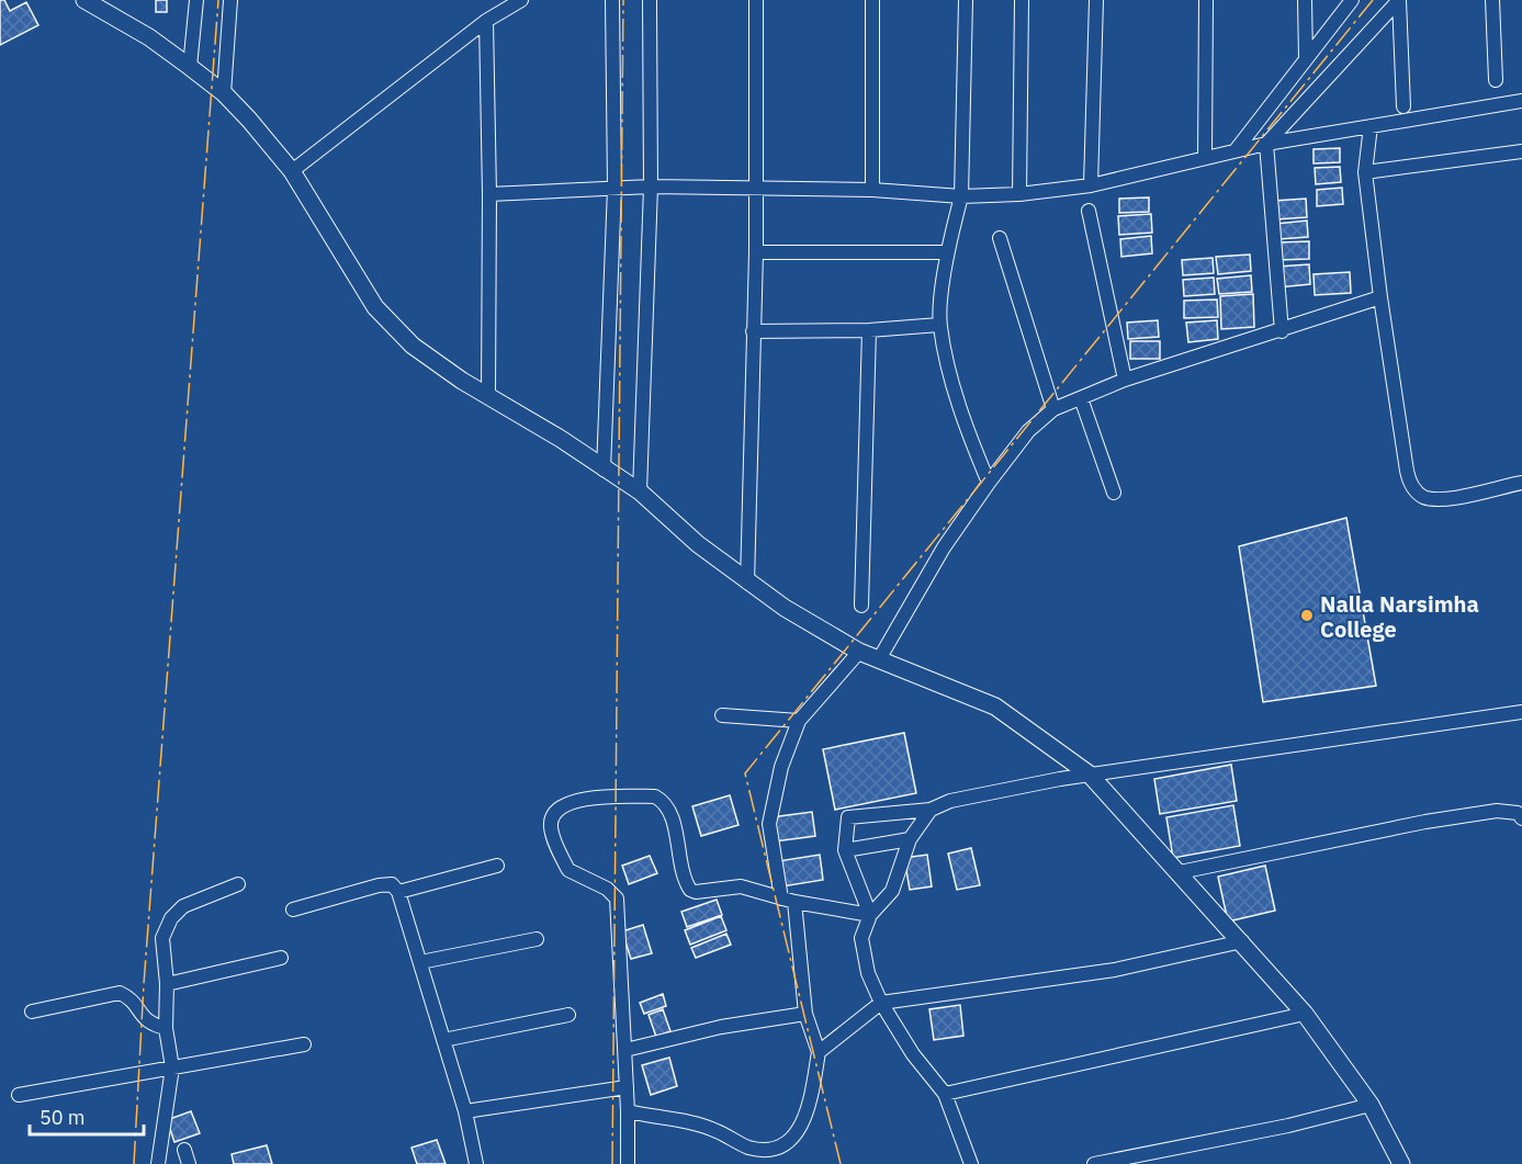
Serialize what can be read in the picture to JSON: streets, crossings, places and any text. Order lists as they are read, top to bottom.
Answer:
{
  "places": ["Nalla Narsimha College"],
  "scale_bar": "50 m"
}
